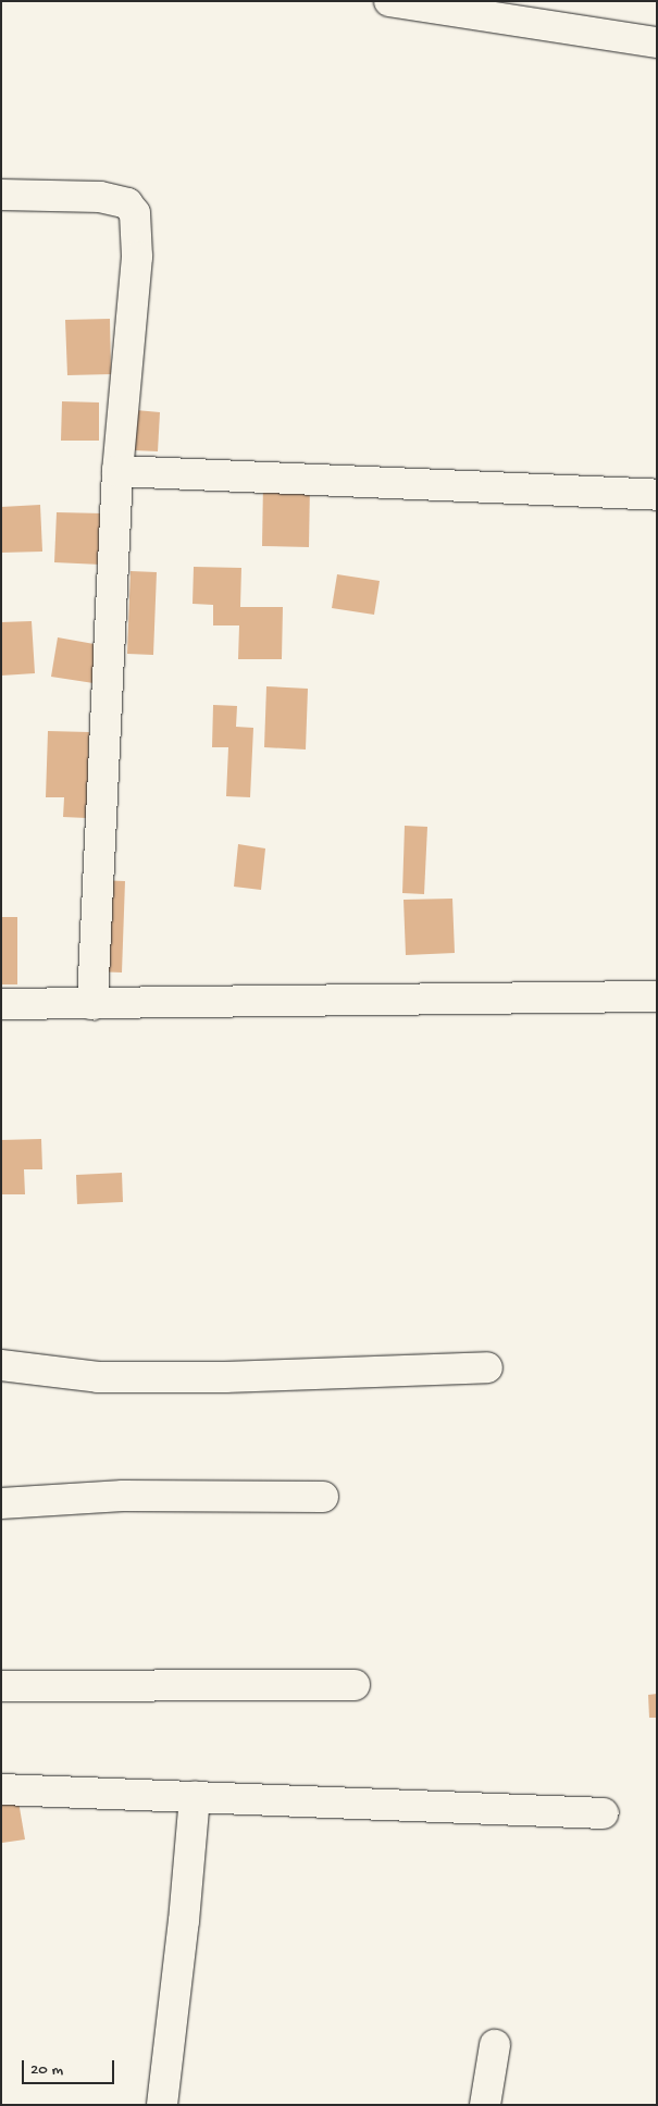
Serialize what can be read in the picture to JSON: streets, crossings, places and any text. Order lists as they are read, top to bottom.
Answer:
{
  "scale_bar": "20 m"
}
